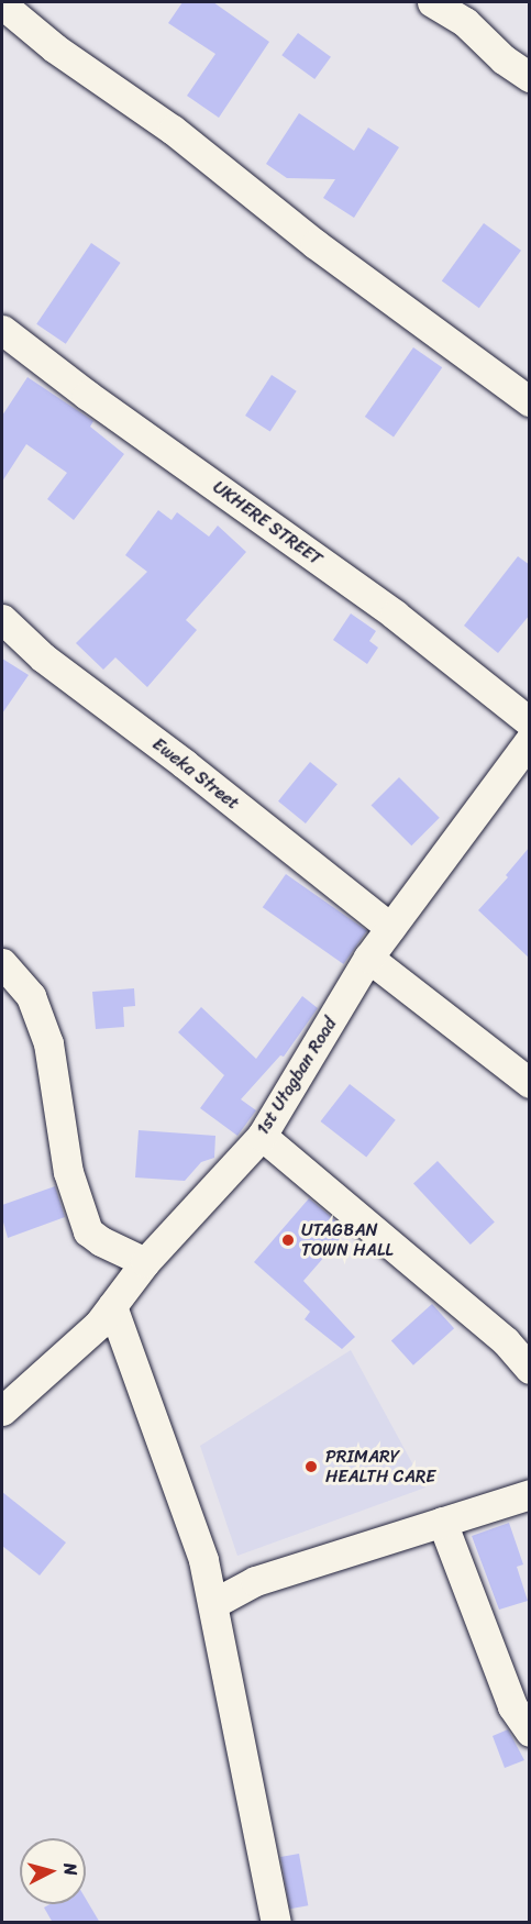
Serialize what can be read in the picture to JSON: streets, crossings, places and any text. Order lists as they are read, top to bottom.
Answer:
{
  "streets": {
    "street": ["UKHERE STREET", "Eweka Street", "1st Utagban Road"]
  },
  "crossings": [
    ["Eweka Street", "1st Utagban Road"]
  ],
  "places": ["UTAGBAN TOWN HALL", "PRIMARY HEALTH CARE"],
  "north": "right"
}
